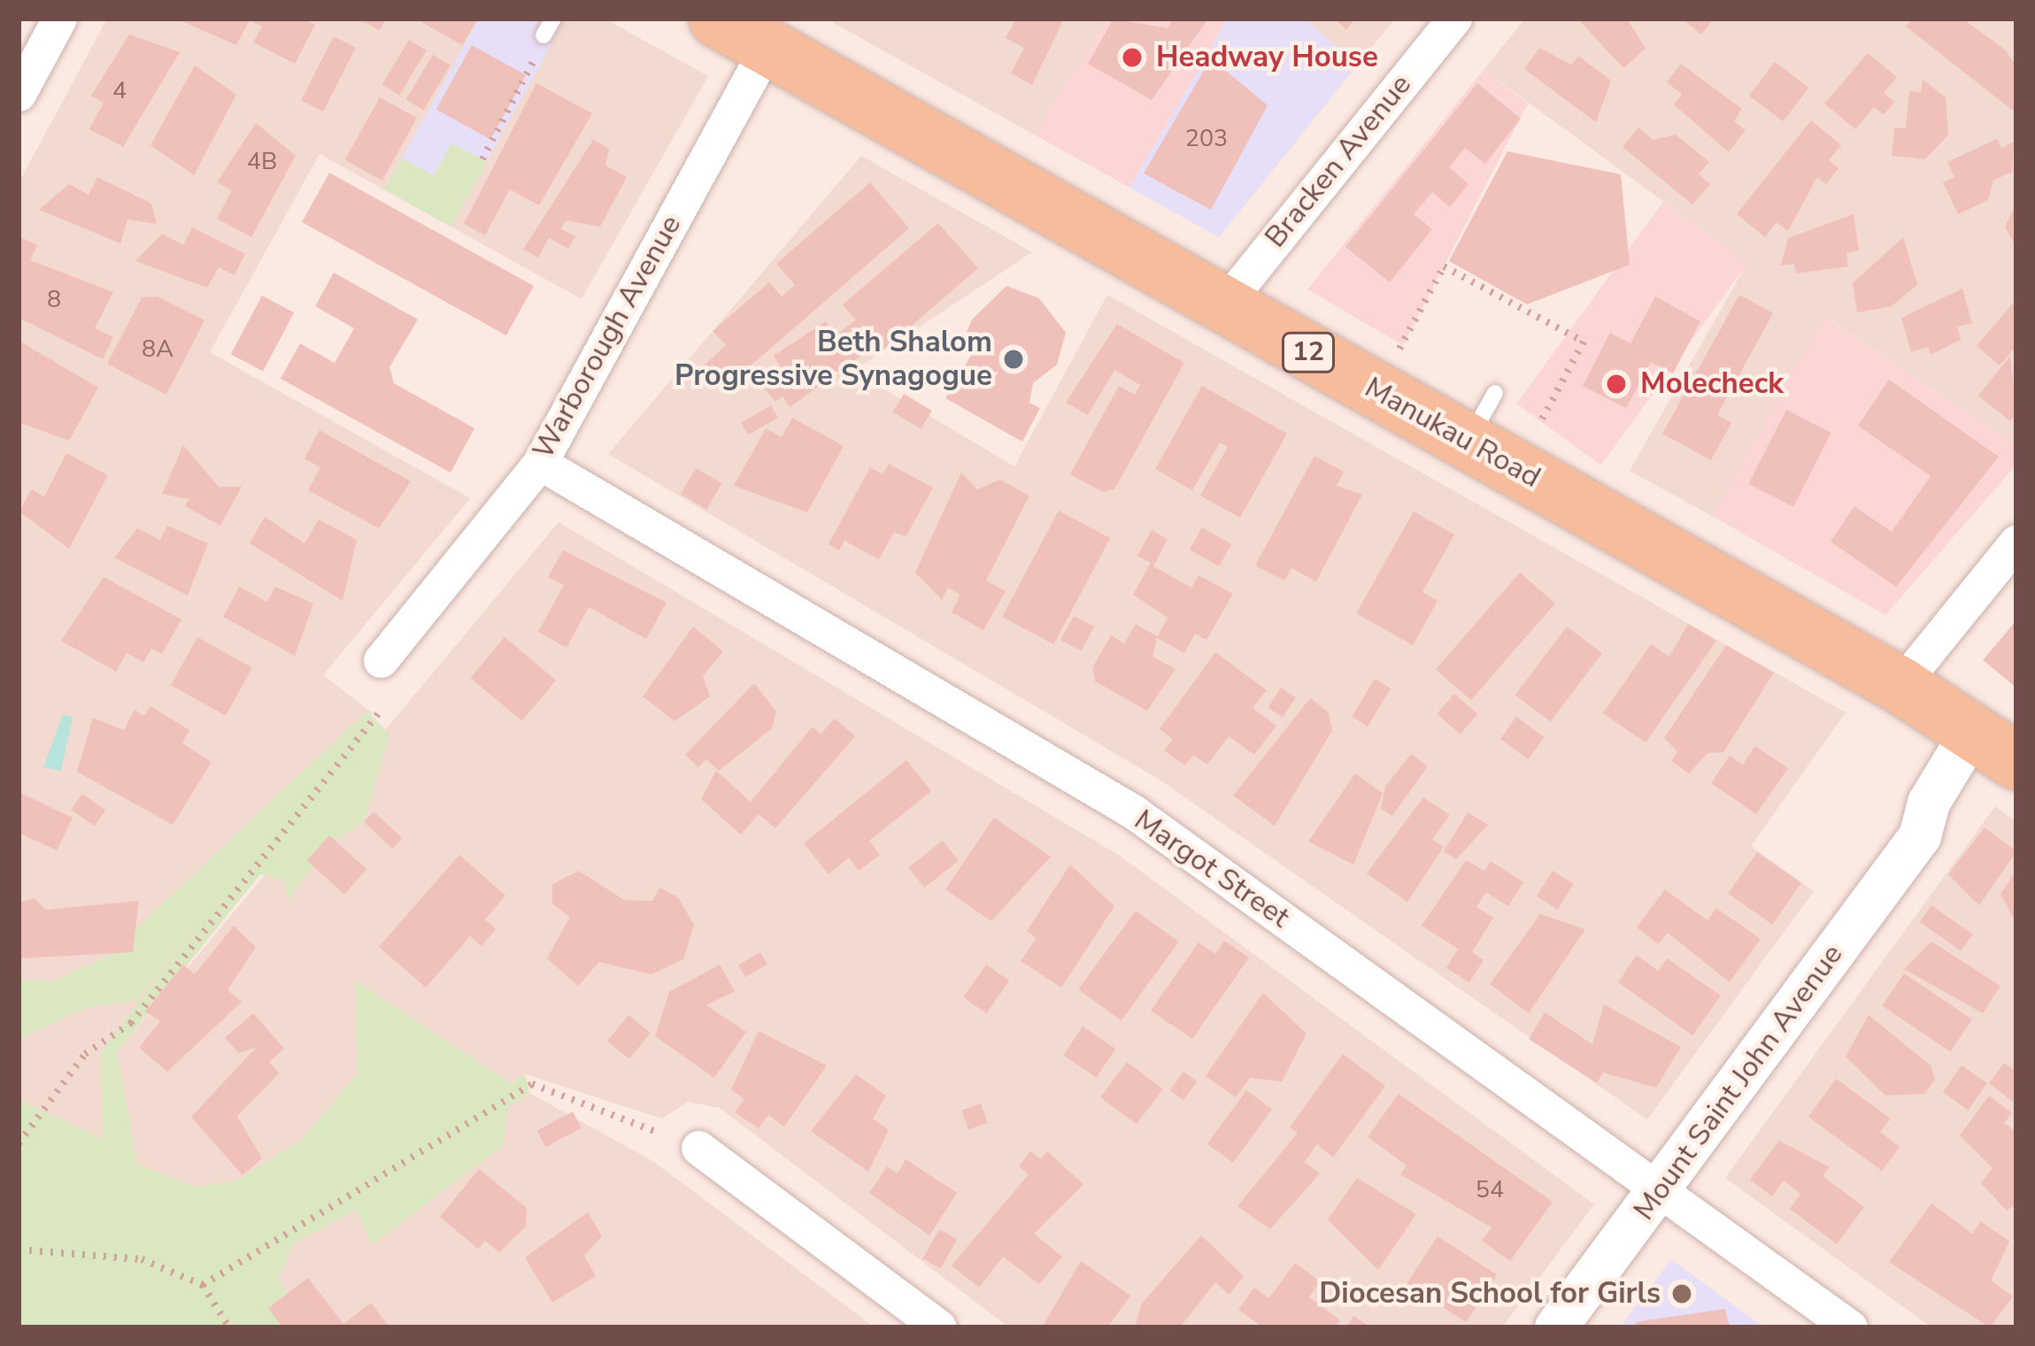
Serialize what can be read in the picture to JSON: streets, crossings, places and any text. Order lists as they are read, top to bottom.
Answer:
{
  "streets": {
    "main road": ["12", "Manukau Road"],
    "street": [
      "Bracken Avenue",
      "Warborough Avenue",
      "Margot Street",
      "Mount Saint John Avenue"
    ]
  },
  "crossings": [
    ["Bracken Avenue", "Manukau Road"],
    ["Warborough Avenue", "Manukau Road"],
    ["Warborough Avenue", "Margot Street"],
    ["Manukau Road", "Mount Saint John Avenue"],
    ["Margot Street", "Mount Saint John Avenue"]
  ],
  "places": [
    "Headway House",
    "Beth Shalom Progressive Synagogue",
    "Molecheck",
    "Diocesan School for Girls"
  ],
  "house_numbers": [
    "4",
    "203",
    "4B",
    "8",
    "8A",
    "54"
  ]
}
